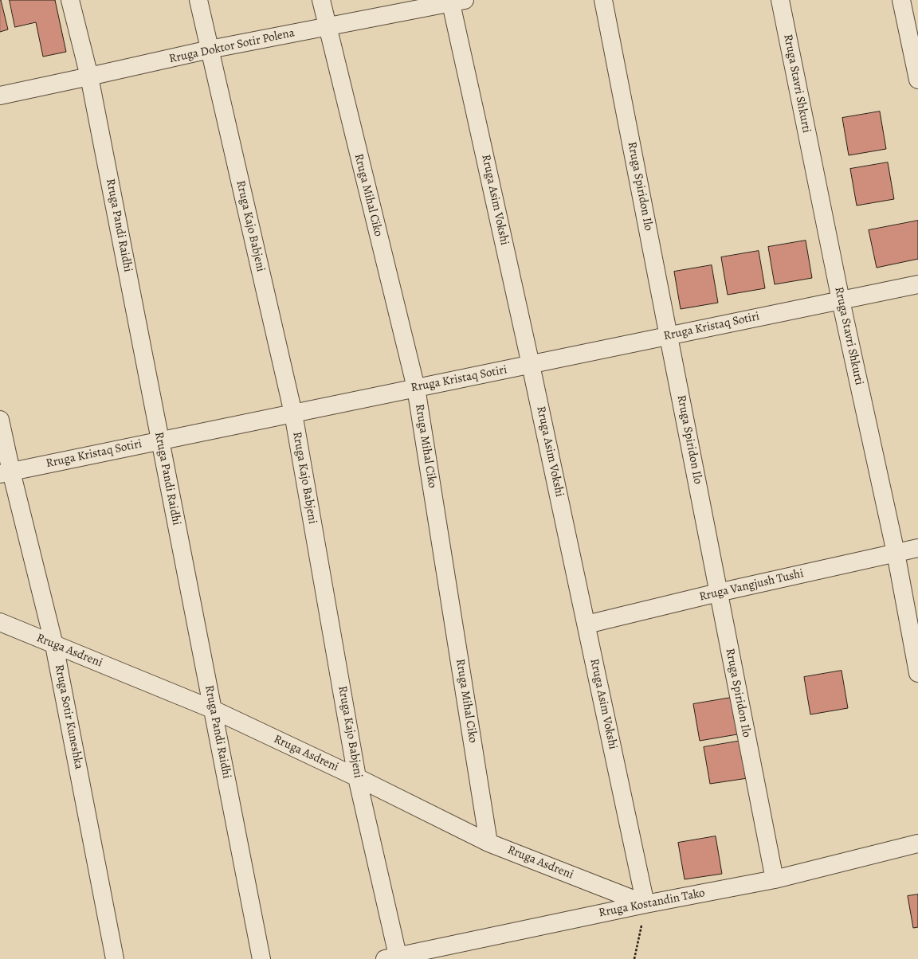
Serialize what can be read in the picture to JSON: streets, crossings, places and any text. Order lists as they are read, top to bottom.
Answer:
{
  "streets": {
    "street": [
      "Rruga Doktor Sotir Polena",
      "Rruga Stavri Shkurti",
      "Rruga Spiridon Ilo",
      "Rruga Mihal Ciko",
      "Rruga Asim Vokshi",
      "Rruga Pandi Raidhi",
      "Rruga Kajo Babjeni",
      "Rruga Kristaq Sotiri",
      "Rruga Vangjush Tushi",
      "Rruga Asdreni",
      "Rruga Sotir Kuneshka",
      "Rruga Kostandin Tako"
    ]
  },
  "crossings": [
    ["Rruga Doktor Sotir Polena", "Rruga Mihal Ciko"],
    ["Rruga Doktor Sotir Polena", "Rruga Asim Vokshi"],
    ["Rruga Doktor Sotir Polena", "Rruga Pandi Raidhi"],
    ["Rruga Doktor Sotir Polena", "Rruga Kajo Babjeni"],
    ["Rruga Stavri Shkurti", "Rruga Kristaq Sotiri"],
    ["Rruga Stavri Shkurti", "Rruga Vangjush Tushi"],
    ["Rruga Spiridon Ilo", "Rruga Kristaq Sotiri"],
    ["Rruga Spiridon Ilo", "Rruga Vangjush Tushi"],
    ["Rruga Spiridon Ilo", "Rruga Kostandin Tako"],
    ["Rruga Mihal Ciko", "Rruga Kristaq Sotiri"],
    ["Rruga Mihal Ciko", "Rruga Asdreni"],
    ["Rruga Asim Vokshi", "Rruga Kristaq Sotiri"],
    ["Rruga Asim Vokshi", "Rruga Vangjush Tushi"],
    ["Rruga Asim Vokshi", "Rruga Asdreni"],
    ["Rruga Asim Vokshi", "Rruga Kostandin Tako"],
    ["Rruga Pandi Raidhi", "Rruga Kristaq Sotiri"],
    ["Rruga Pandi Raidhi", "Rruga Asdreni"],
    ["Rruga Kajo Babjeni", "Rruga Kristaq Sotiri"],
    ["Rruga Kajo Babjeni", "Rruga Asdreni"],
    ["Rruga Kajo Babjeni", "Rruga Kostandin Tako"],
    ["Rruga Kristaq Sotiri", "Rruga Sotir Kuneshka"],
    ["Rruga Asdreni", "Rruga Sotir Kuneshka"],
    ["Rruga Asdreni", "Rruga Kostandin Tako"]
  ]
}
